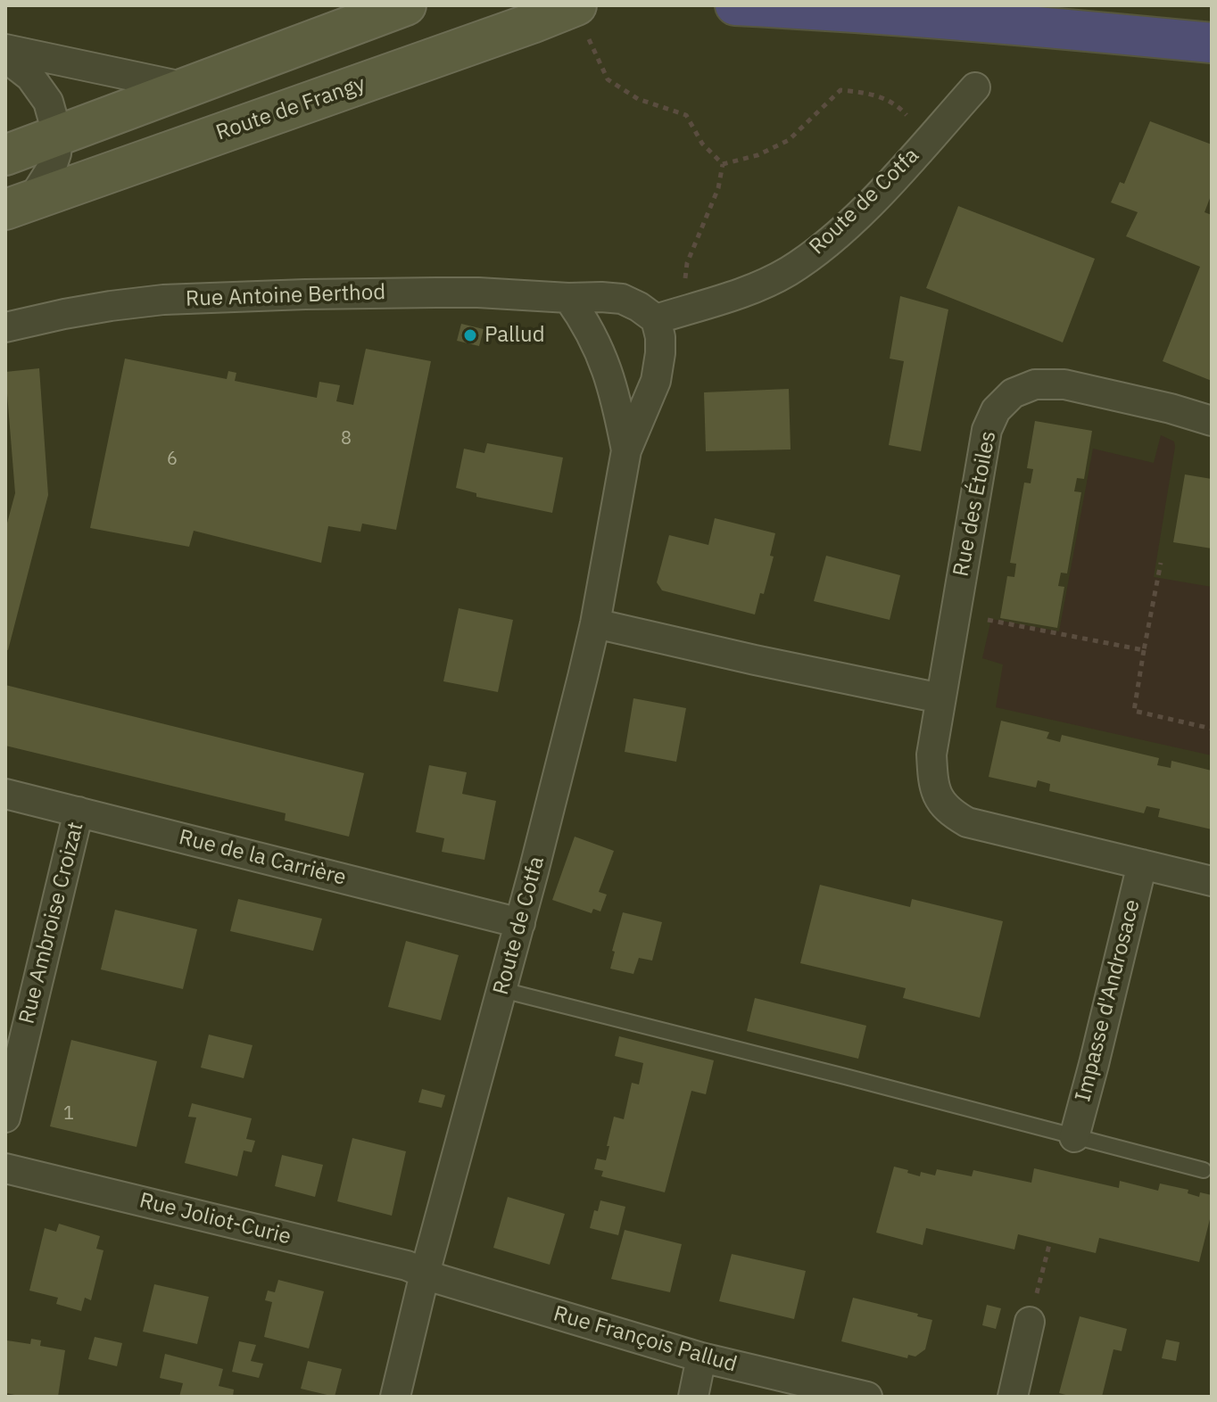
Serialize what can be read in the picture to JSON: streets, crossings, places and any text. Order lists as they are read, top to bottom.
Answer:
{
  "streets": {
    "main road": ["Route de Frangy"],
    "street": [
      "Route de Cotfa",
      "Rue Antoine Berthod",
      "Rue des Étoiles",
      "Rue de la Carrière",
      "Rue Ambroise Croizat",
      "Impasse d'Androsace",
      "Rue Joliot-Curie",
      "Rue François Pallud"
    ]
  },
  "crossings": [
    ["Route de Cotfa", "Rue Antoine Berthod"],
    ["Route de Cotfa", "Rue de la Carrière"],
    ["Route de Cotfa", "Rue Joliot-Curie"],
    ["Route de Cotfa", "Rue François Pallud"],
    ["Rue des Étoiles", "Impasse d'Androsace"],
    ["Rue de la Carrière", "Rue Ambroise Croizat"],
    ["Rue Joliot-Curie", "Rue François Pallud"]
  ],
  "places": ["Pallud"],
  "house_numbers": ["8", "6", "1"]
}
